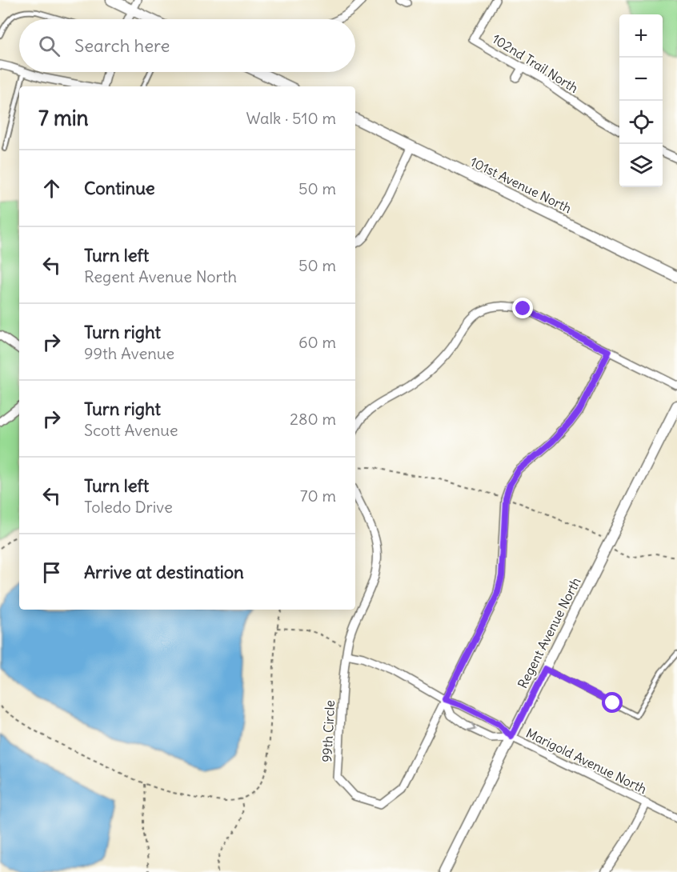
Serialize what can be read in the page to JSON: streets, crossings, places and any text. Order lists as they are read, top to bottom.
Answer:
{
  "streets": {
    "street": [
      "102nd Trail North",
      "101st Avenue North",
      "Regent Avenue North",
      "99th Circle",
      "Marigold Avenue North"
    ]
  },
  "crossings": [
    ["Regent Avenue North", "Marigold Avenue North"]
  ],
  "page": {
    "map_buttons": ["+", "−"],
    "search": "Search here",
    "heading": ["7 min", "Walk · 510 m"],
    "list": [
      ["Continue", "50 m"],
      ["Turn left", "Regent Avenue North", "50 m"],
      ["Turn right", "99th Avenue", "60 m"],
      ["Turn right", "Scott Avenue", "280 m"],
      ["Turn left", "Toledo Drive", "70 m"],
      "Arrive at destination"
    ]
  }
}
